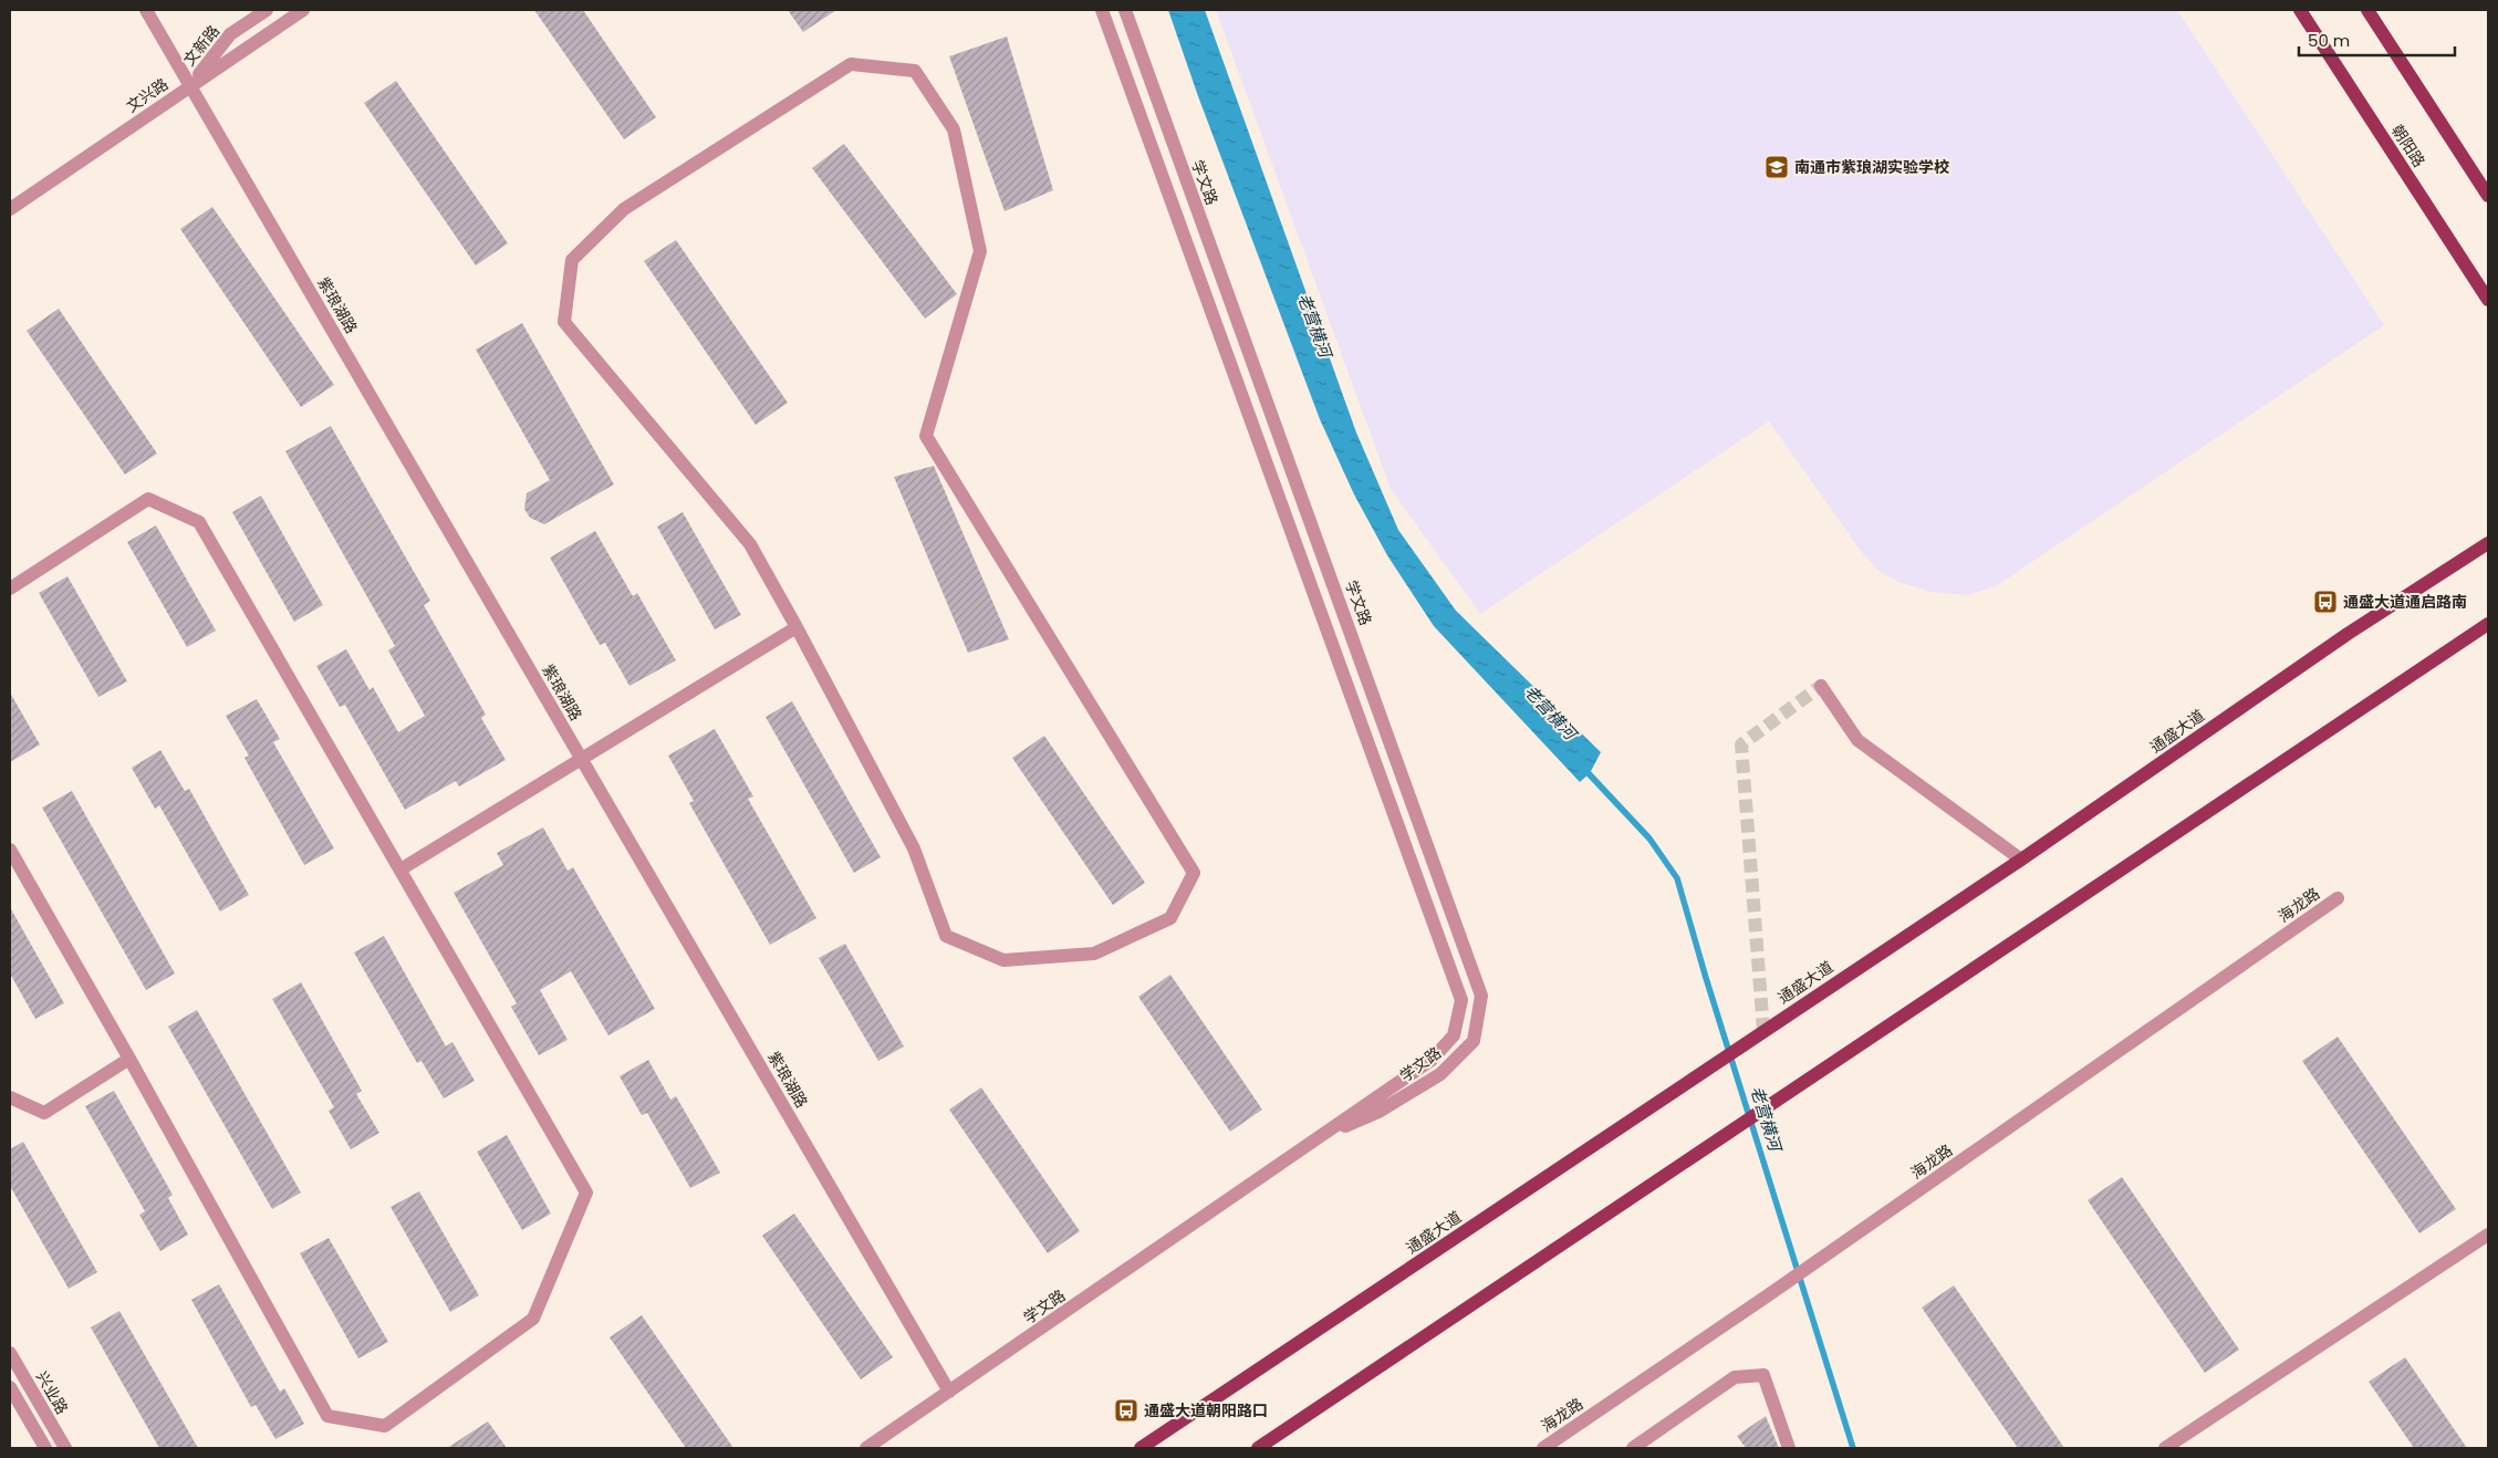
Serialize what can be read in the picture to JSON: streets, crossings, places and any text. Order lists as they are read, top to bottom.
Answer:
{
  "streets": {
    "main road": ["朝阳路", "通盛大道"],
    "street": [
      "文新路",
      "文兴路",
      "学文路",
      "紫琅湖路",
      "海龙路",
      "兴业路"
    ]
  },
  "crossings": [
    ["文新路", "文兴路"],
    ["文新路", "紫琅湖路"],
    ["文兴路", "紫琅湖路"],
    ["学文路", "紫琅湖路"]
  ],
  "water": ["老营横河"],
  "places": {
    "school or university": ["南通市紫琅湖实验学校"],
    "bus stop": ["通盛大道通启路南", "通盛大道朝阳路口"]
  },
  "scale_bar": "50 m"
}
